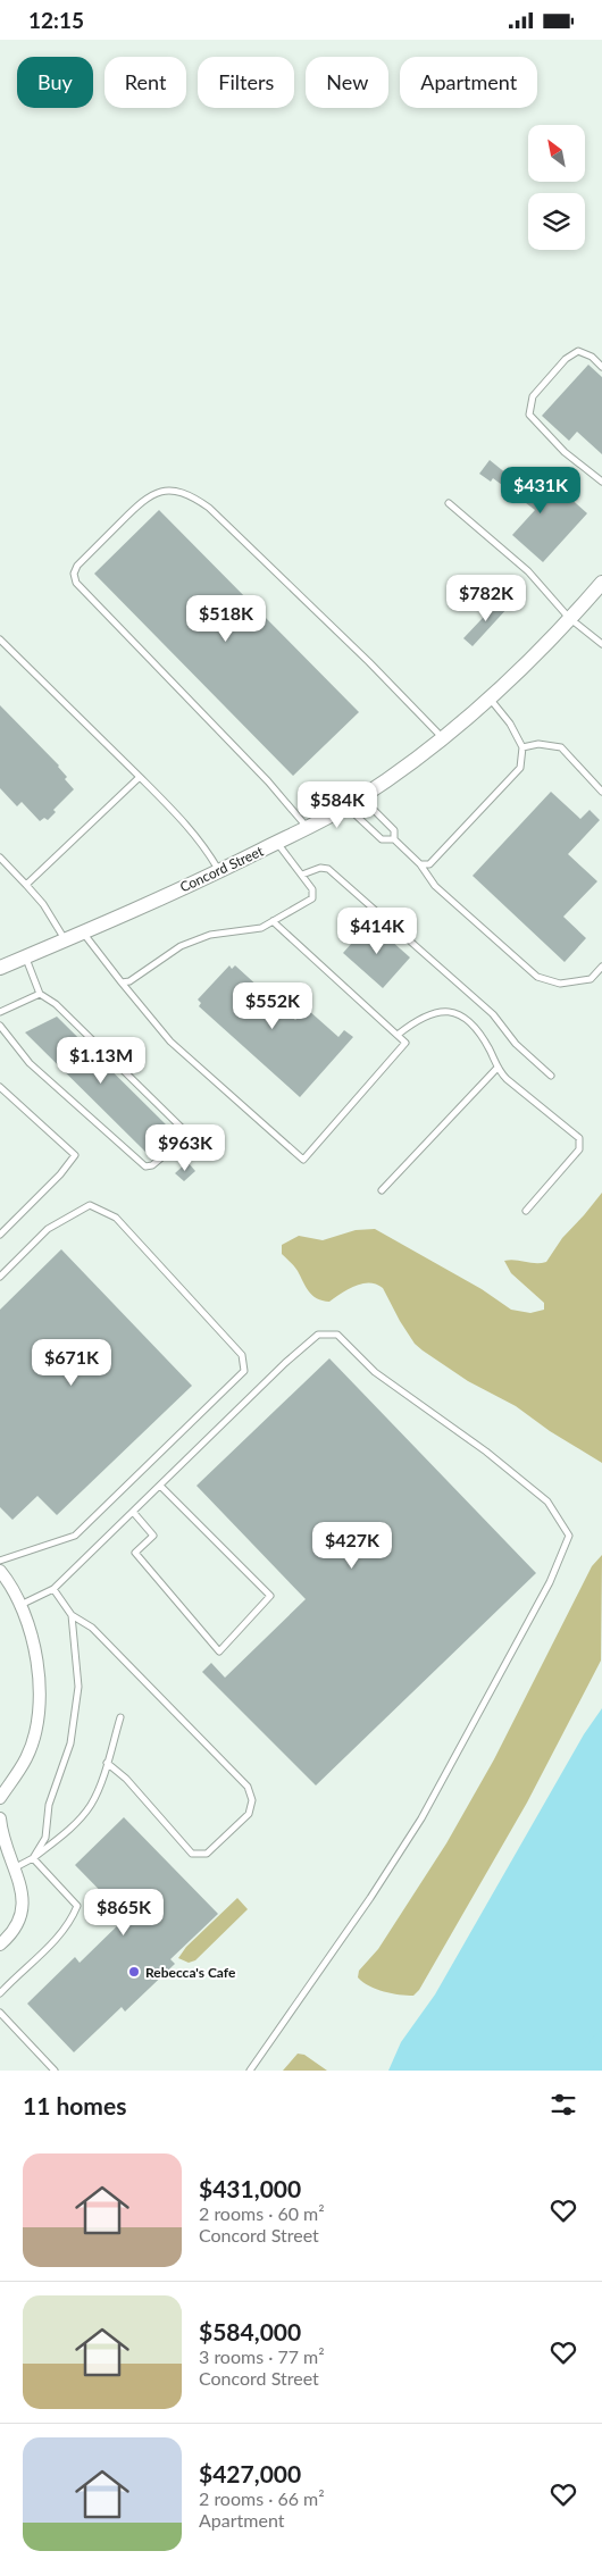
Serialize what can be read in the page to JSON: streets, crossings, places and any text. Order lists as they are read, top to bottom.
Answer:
{
  "streets": {
    "street": ["Concord Street"]
  },
  "places": ["Rebecca's Cafe"],
  "north": "top left",
  "page": {
    "status": "12:15",
    "chip": [
      "Buy",
      "Rent",
      "Filters",
      "New",
      "Apartment"
    ],
    "price": [
      "$431K",
      "$782K",
      "$518K",
      "$584K",
      "$414K",
      "$552K",
      "$1.13M",
      "$963K",
      "$671K",
      "$427K",
      "$865K"
    ],
    "heading": "11 homes",
    "list": [
      {
        "name": "$431,000",
        "note": "2 rooms · 60 m² · Concord Street"
      },
      {
        "name": "$584,000",
        "note": "3 rooms · 77 m² · Concord Street"
      },
      {
        "name": "$427,000",
        "note": "2 rooms · 66 m² · Apartment"
      }
    ]
  }
}
